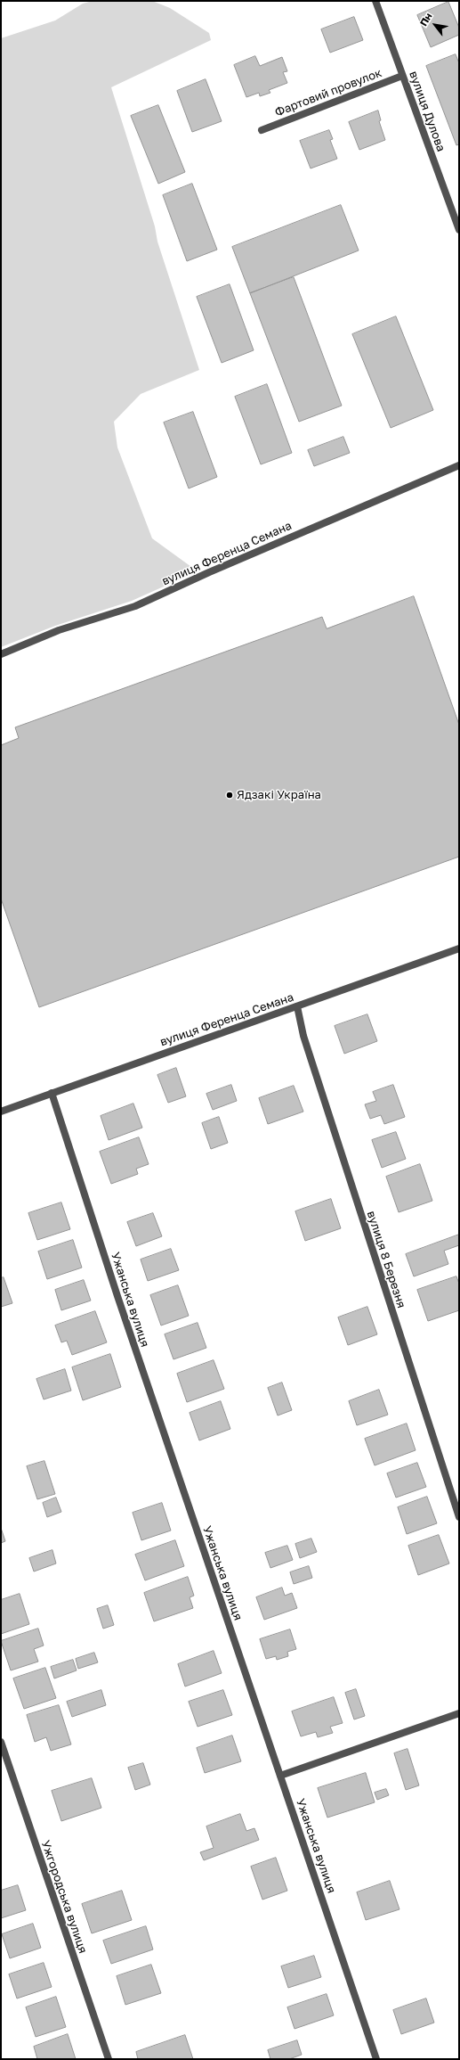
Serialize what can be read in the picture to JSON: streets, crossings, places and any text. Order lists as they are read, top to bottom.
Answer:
{
  "streets": {
    "street": [
      "Фартовий провулок",
      "вулиця Дулова",
      "вулиця Ференца Семана",
      "вулиця 8 Березня",
      "Ужанська вулиця",
      "Ужгородська вулиця"
    ]
  },
  "crossings": [
    ["Фартовий провулок", "вулиця Дулова"],
    ["вулиця Ференца Семана", "вулиця 8 Березня"],
    ["вулиця Ференца Семана", "Ужанська вулиця"]
  ],
  "places": ["Ядзакі Україна"],
  "north": "top left"
}
